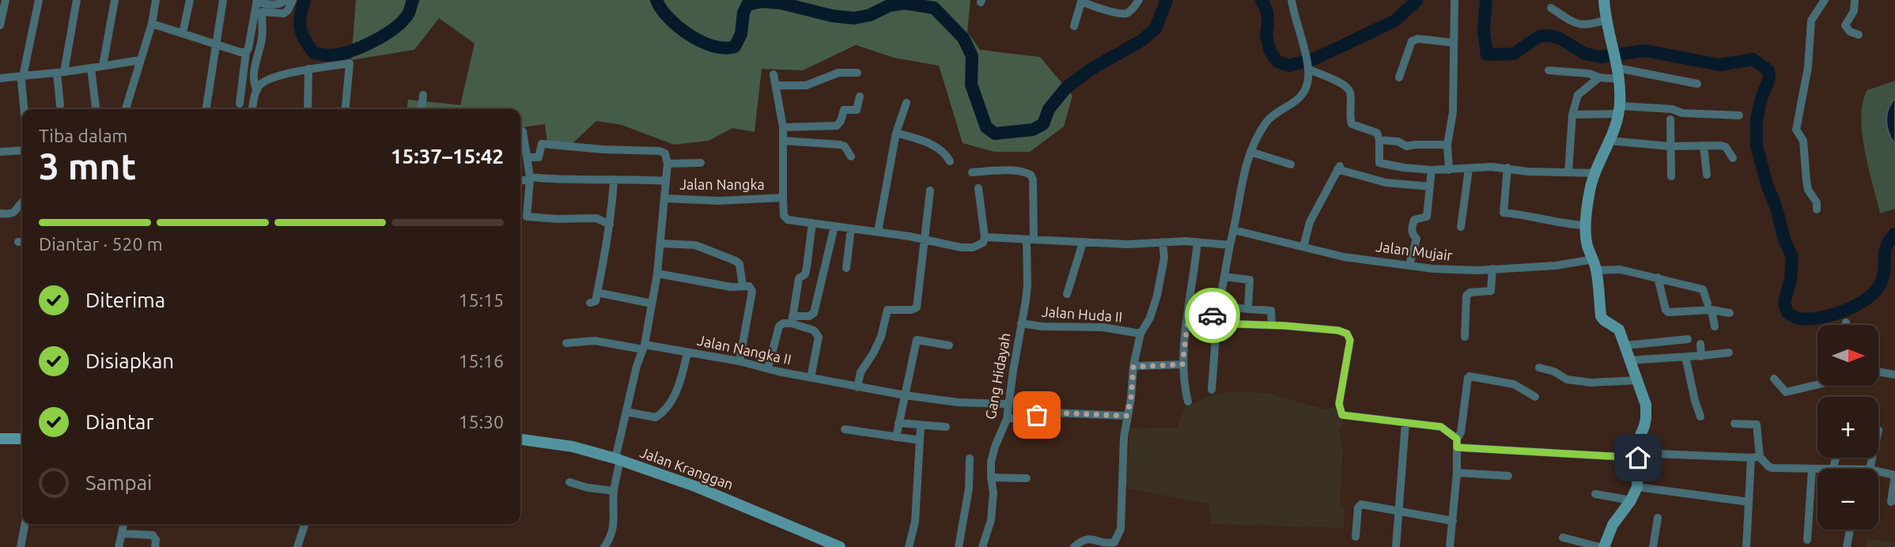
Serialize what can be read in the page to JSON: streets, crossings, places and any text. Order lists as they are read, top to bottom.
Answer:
{
  "streets": {
    "street": [
      "Jalan Nangka",
      "Jalan Mujair",
      "Jalan Huda II",
      "Jalan Nangka II",
      "Gang Hidayah",
      "Jalan Kranggan"
    ]
  },
  "crossings": [
    ["Jalan Nangka", "Jalan Nangka II"],
    ["Jalan Nangka", "Jalan Kranggan"],
    ["Jalan Huda II", "Gang Hidayah"],
    ["Jalan Nangka II", "Gang Hidayah"]
  ],
  "north": "right",
  "page": {
    "heading": ["3 mnt", "Tiba dalam", "15:37–15:42"],
    "bar": "Diantar · 520 m",
    "list": [
      ["Diterima", "15:15"],
      ["Disiapkan", "15:16"],
      ["Diantar", "15:30"],
      "Sampai"
    ],
    "map_buttons": ["+", "−"]
  }
}
